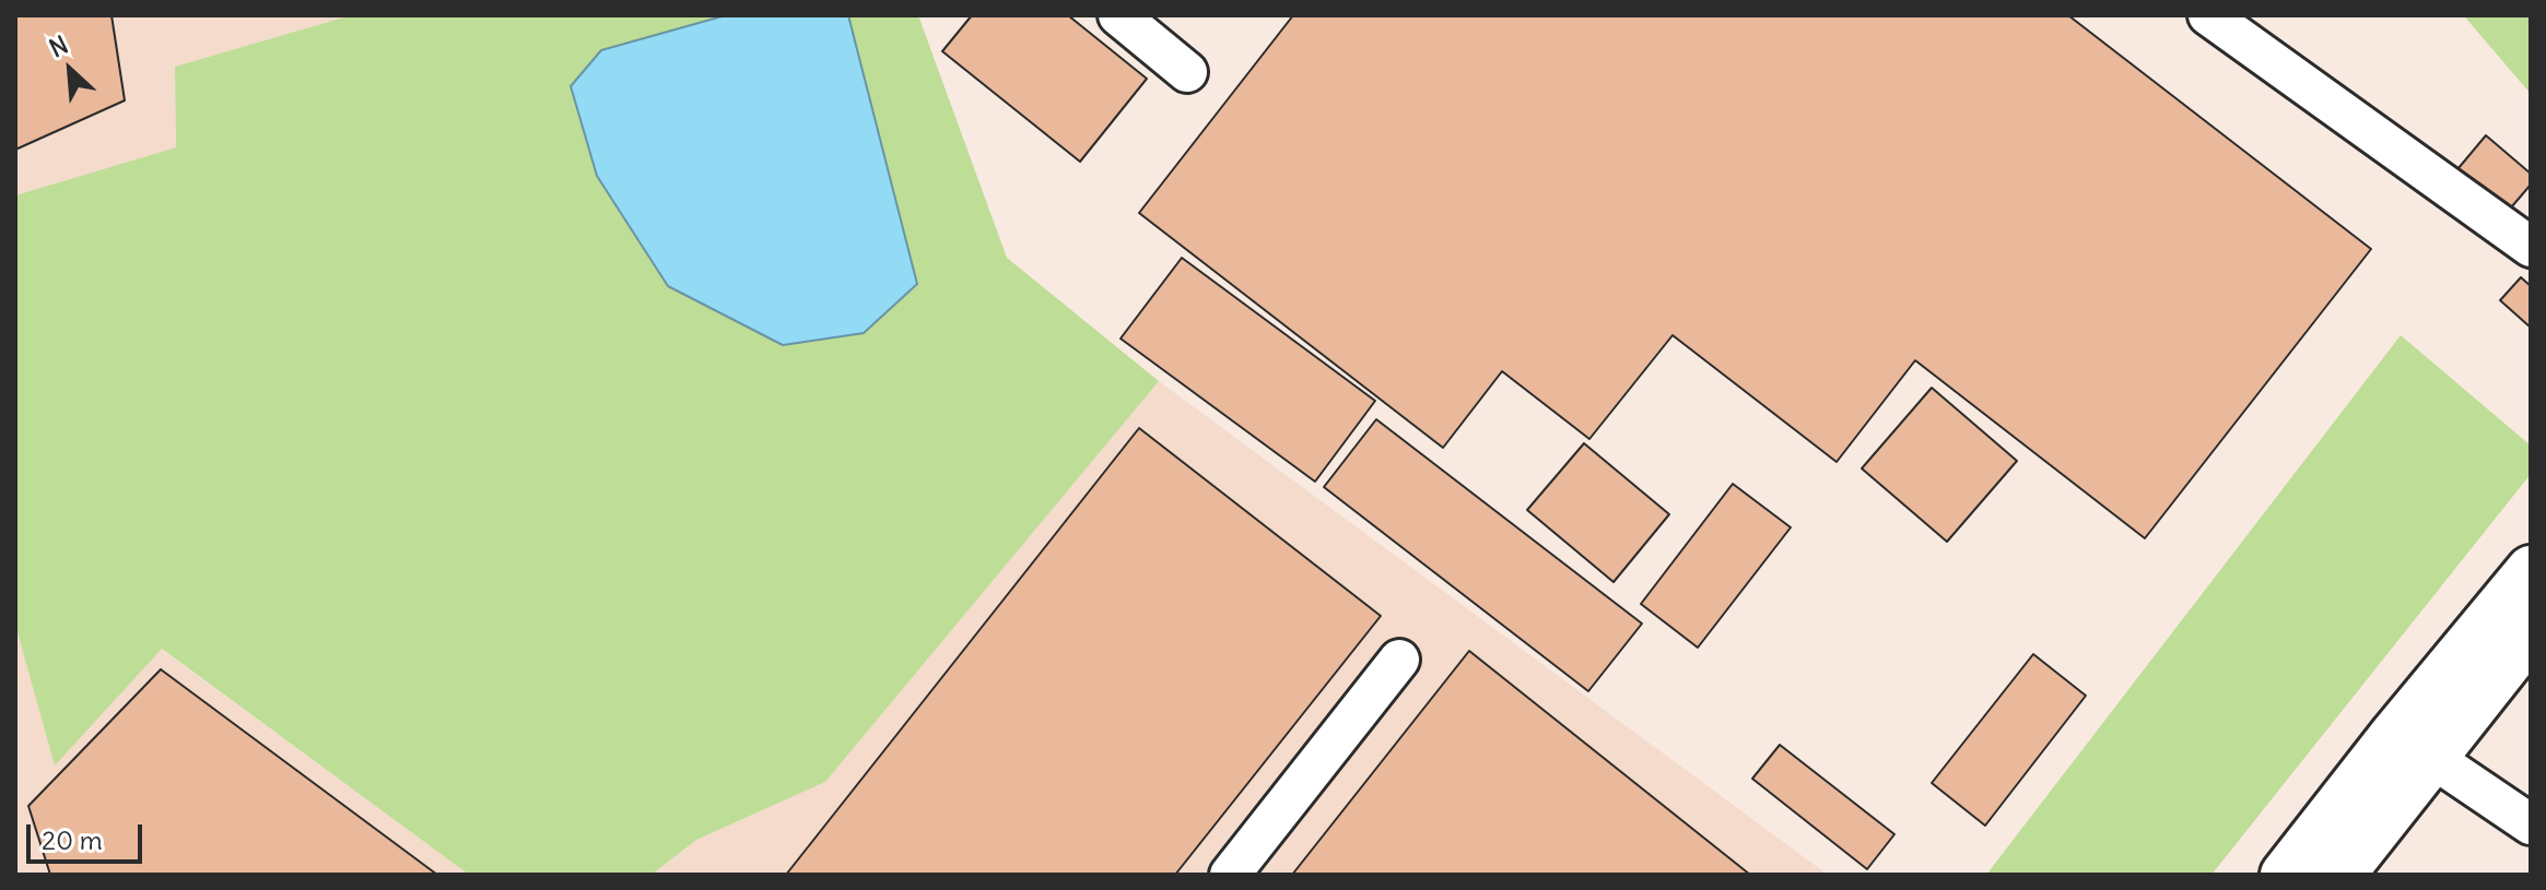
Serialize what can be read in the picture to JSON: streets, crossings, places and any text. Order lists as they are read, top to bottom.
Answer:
{
  "scale_bar": "20 m",
  "north": "top left"
}
